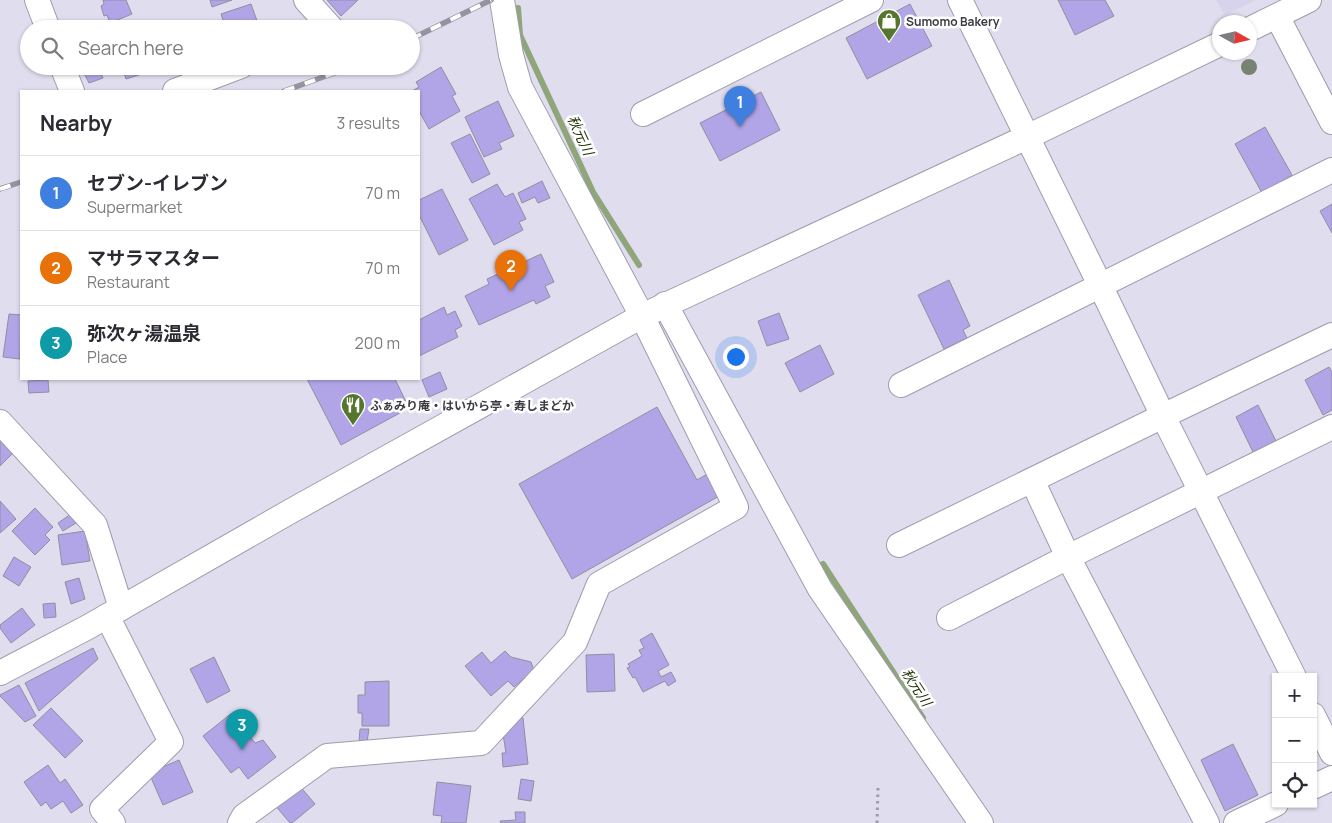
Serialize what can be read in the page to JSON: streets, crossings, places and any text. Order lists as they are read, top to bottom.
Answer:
{
  "water": ["秋元川"],
  "places": {
    "shop": ["Sumomo Bakery"],
    "restaurant": ["ふぁみり庵・はいから亭・寿しまどか"]
  },
  "north": "right",
  "page": {
    "search": "Search here",
    "pins": ["1", "2", "3"],
    "heading": ["Nearby", "3 results"],
    "list": [
      {
        "mark": "1",
        "name": "セブン-イレブン",
        "note": "Supermarket",
        "value": "70 m"
      },
      {
        "mark": "2",
        "name": "マサラマスター",
        "note": "Restaurant",
        "value": "70 m"
      },
      {
        "mark": "3",
        "name": "弥次ヶ湯温泉",
        "note": "Place",
        "value": "200 m"
      }
    ],
    "map_buttons": ["+", "−"]
  }
}
